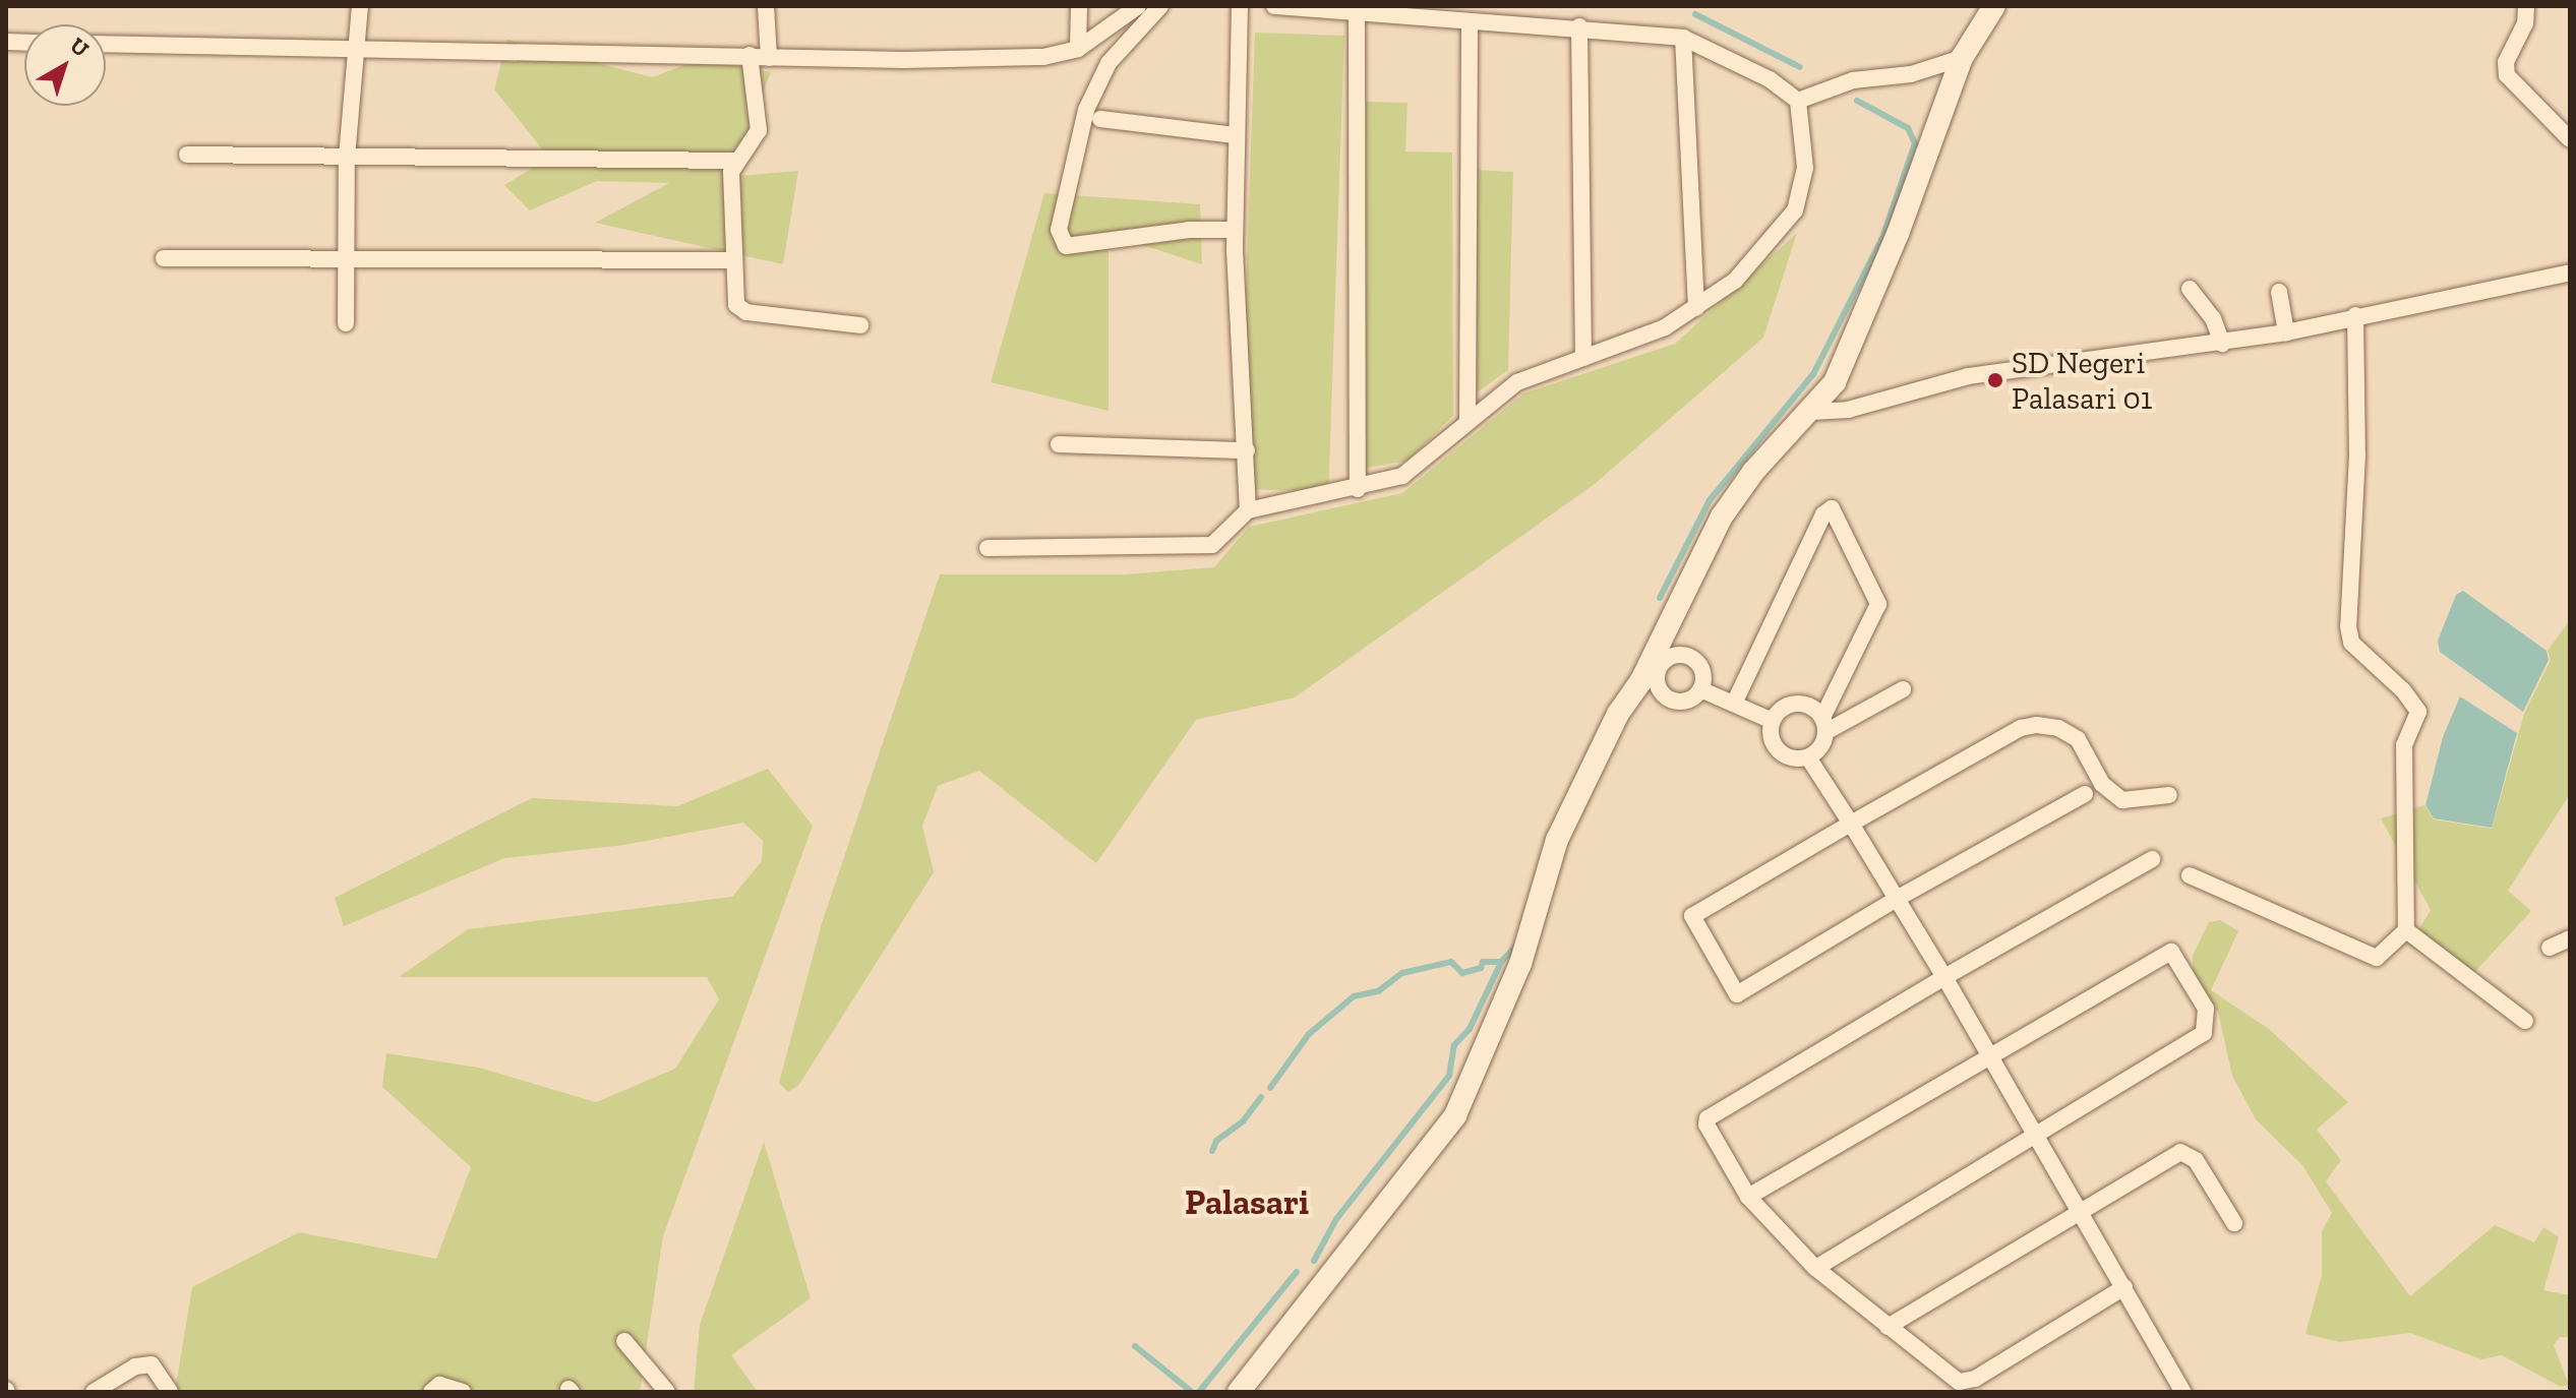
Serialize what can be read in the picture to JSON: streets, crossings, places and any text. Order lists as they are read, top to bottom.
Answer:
{
  "districts": ["Palasari"],
  "places": ["SD Negeri Palasari 01"],
  "north": "top right"
}
